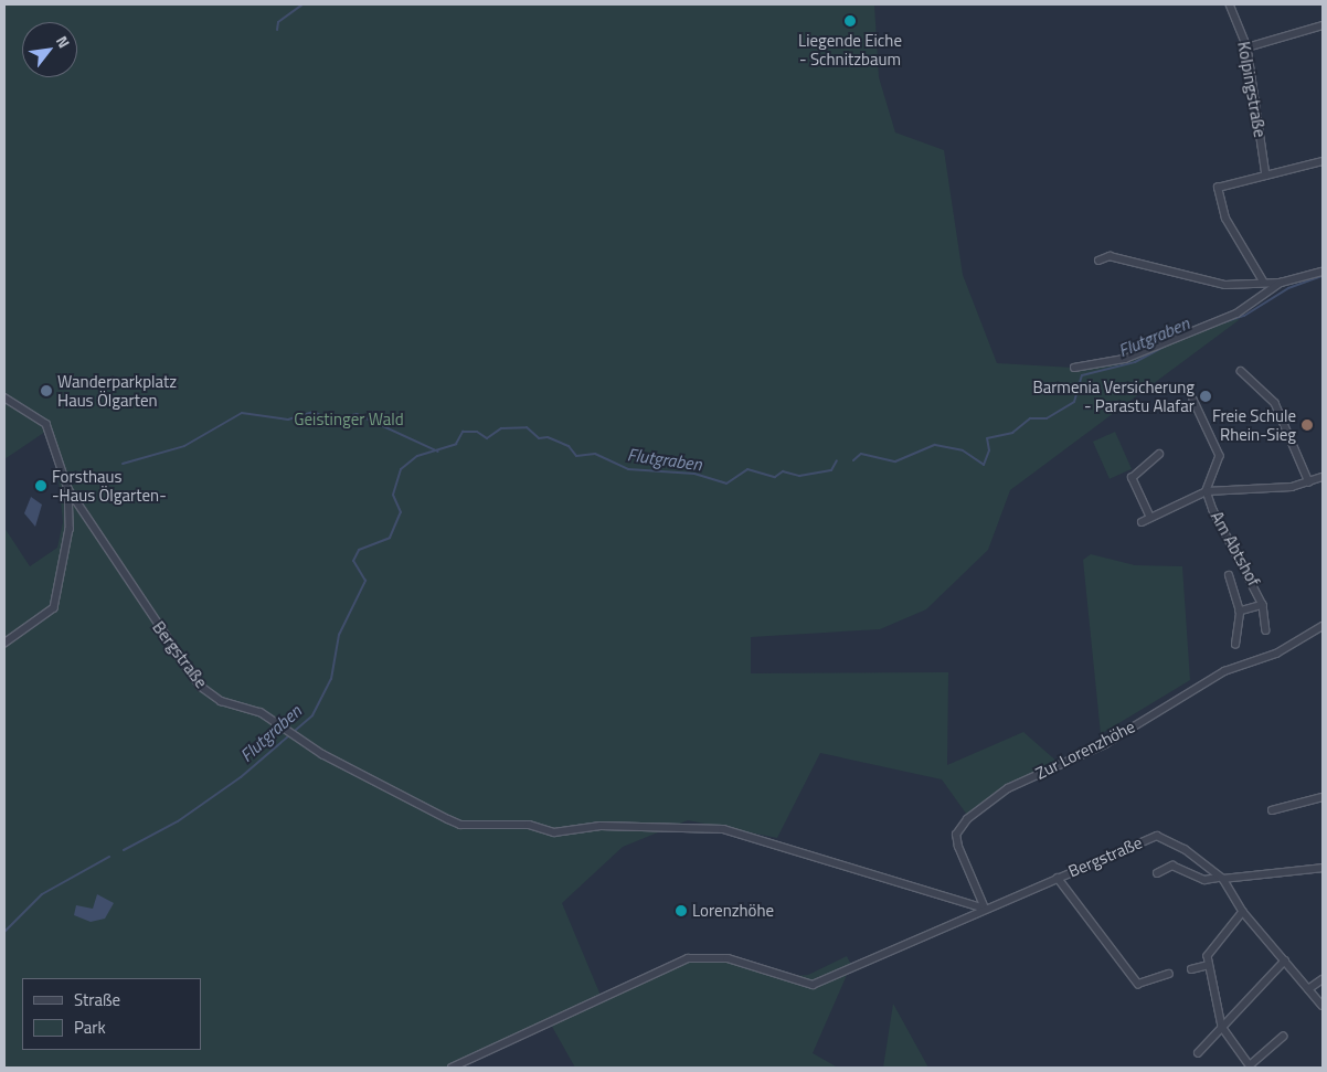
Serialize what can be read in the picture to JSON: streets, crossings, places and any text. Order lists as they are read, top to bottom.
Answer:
{
  "streets": {
    "street": [
      "Kolpingstraße",
      "Am Abtshof",
      "Bergstraße",
      "Zur Lorenzhöhe"
    ]
  },
  "crossings": [
    ["Bergstraße", "Zur Lorenzhöhe"]
  ],
  "water": ["Flutgraben"],
  "parks": ["Geistinger Wald"],
  "places": [
    "Liegende Eiche - Schnitzbaum",
    "Wanderparkplatz Haus Ölgarten",
    "Barmenia Versicherung - Parastu Alafar",
    "Freie Schule Rhein-Sieg",
    "Forsthaus -Haus Ölgarten-",
    "Lorenzhöhe"
  ],
  "legend": ["Straße", "Park"],
  "north": "top right"
}
